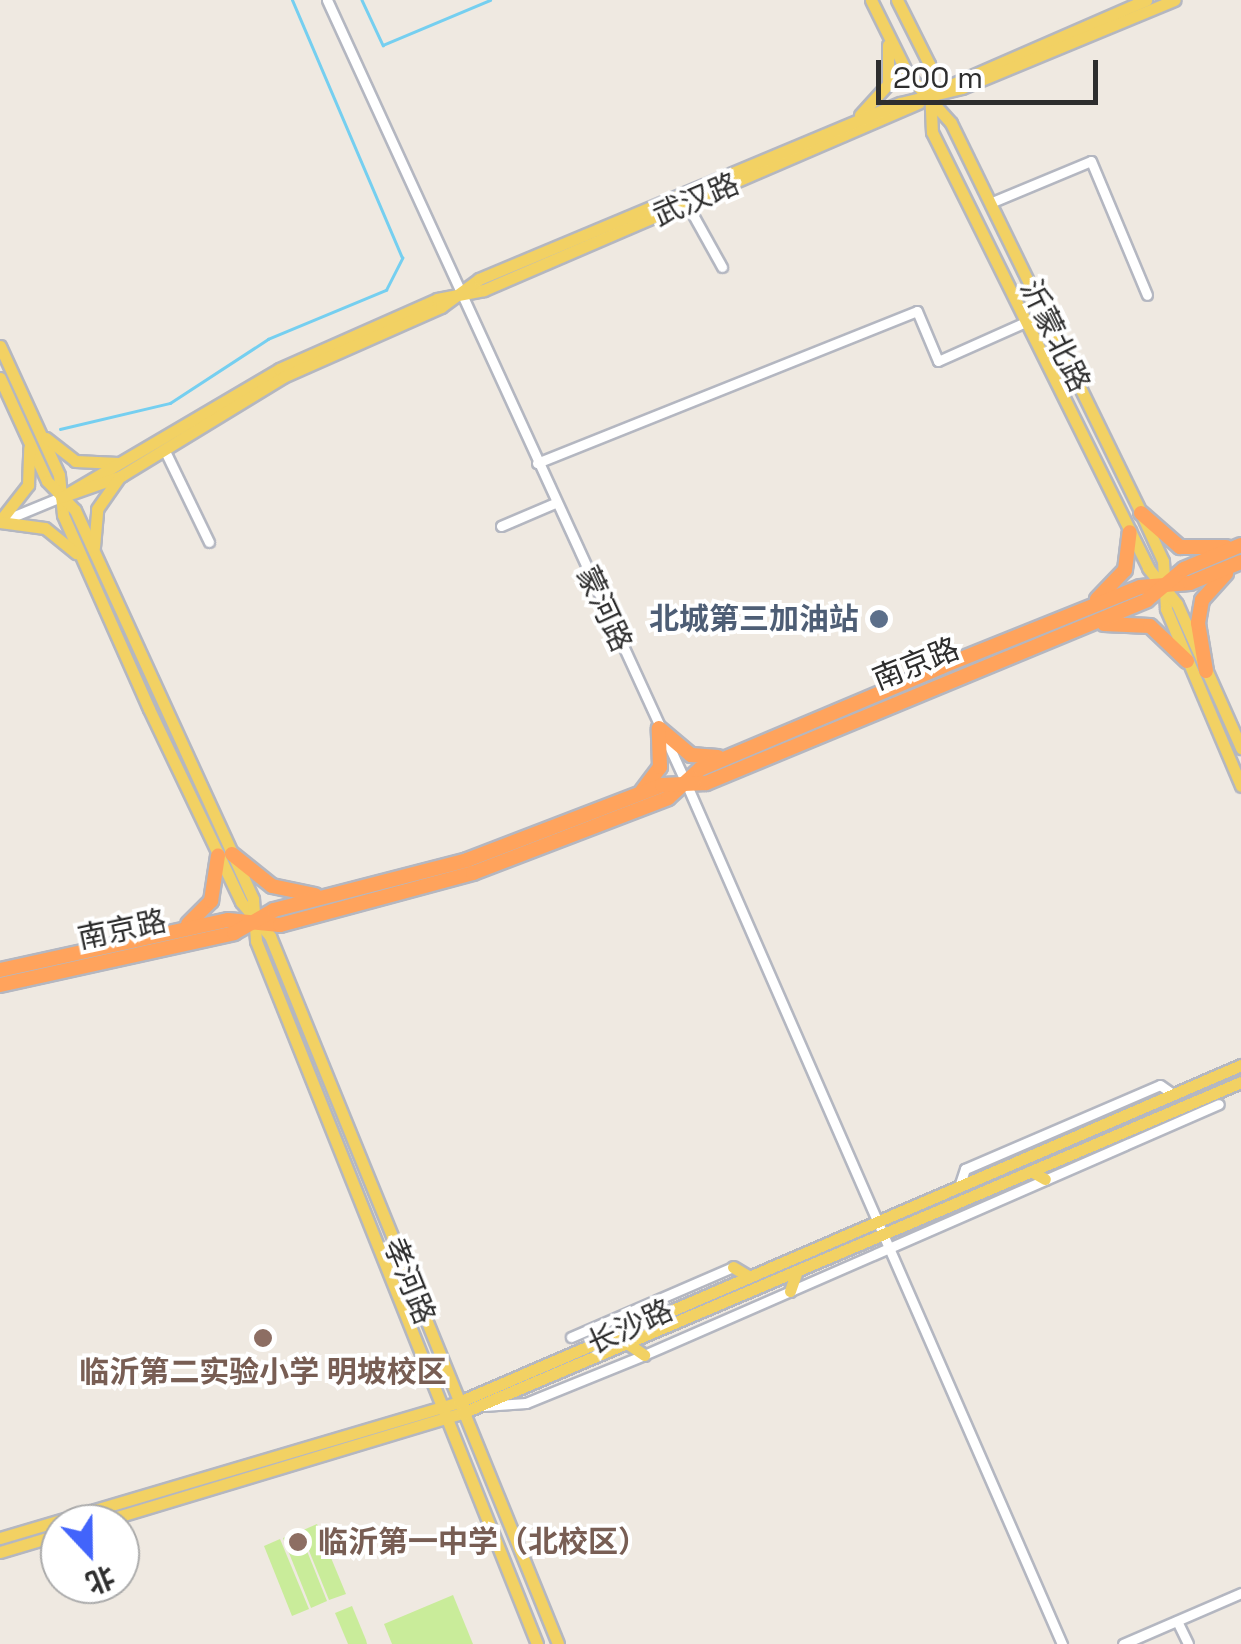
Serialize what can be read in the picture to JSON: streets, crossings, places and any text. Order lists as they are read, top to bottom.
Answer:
{
  "streets": {
    "highway": ["南京路"],
    "main road": [
      "武汉路",
      "沂蒙北路",
      "孝河路",
      "长沙路"
    ],
    "street": ["蒙河路"]
  },
  "crossings": [
    ["武汉路", "沂蒙北路"],
    ["武汉路", "蒙河路"],
    ["武汉路", "孝河路"],
    ["沂蒙北路", "南京路"],
    ["蒙河路", "南京路"],
    ["蒙河路", "长沙路"],
    ["南京路", "孝河路"],
    ["孝河路", "长沙路"]
  ],
  "places": ["北城第三加油站", "临沂第二实验小学 明坡校区", "临沂第一中学（北校区）"],
  "scale_bar": "200 m",
  "north": "bottom"
}
